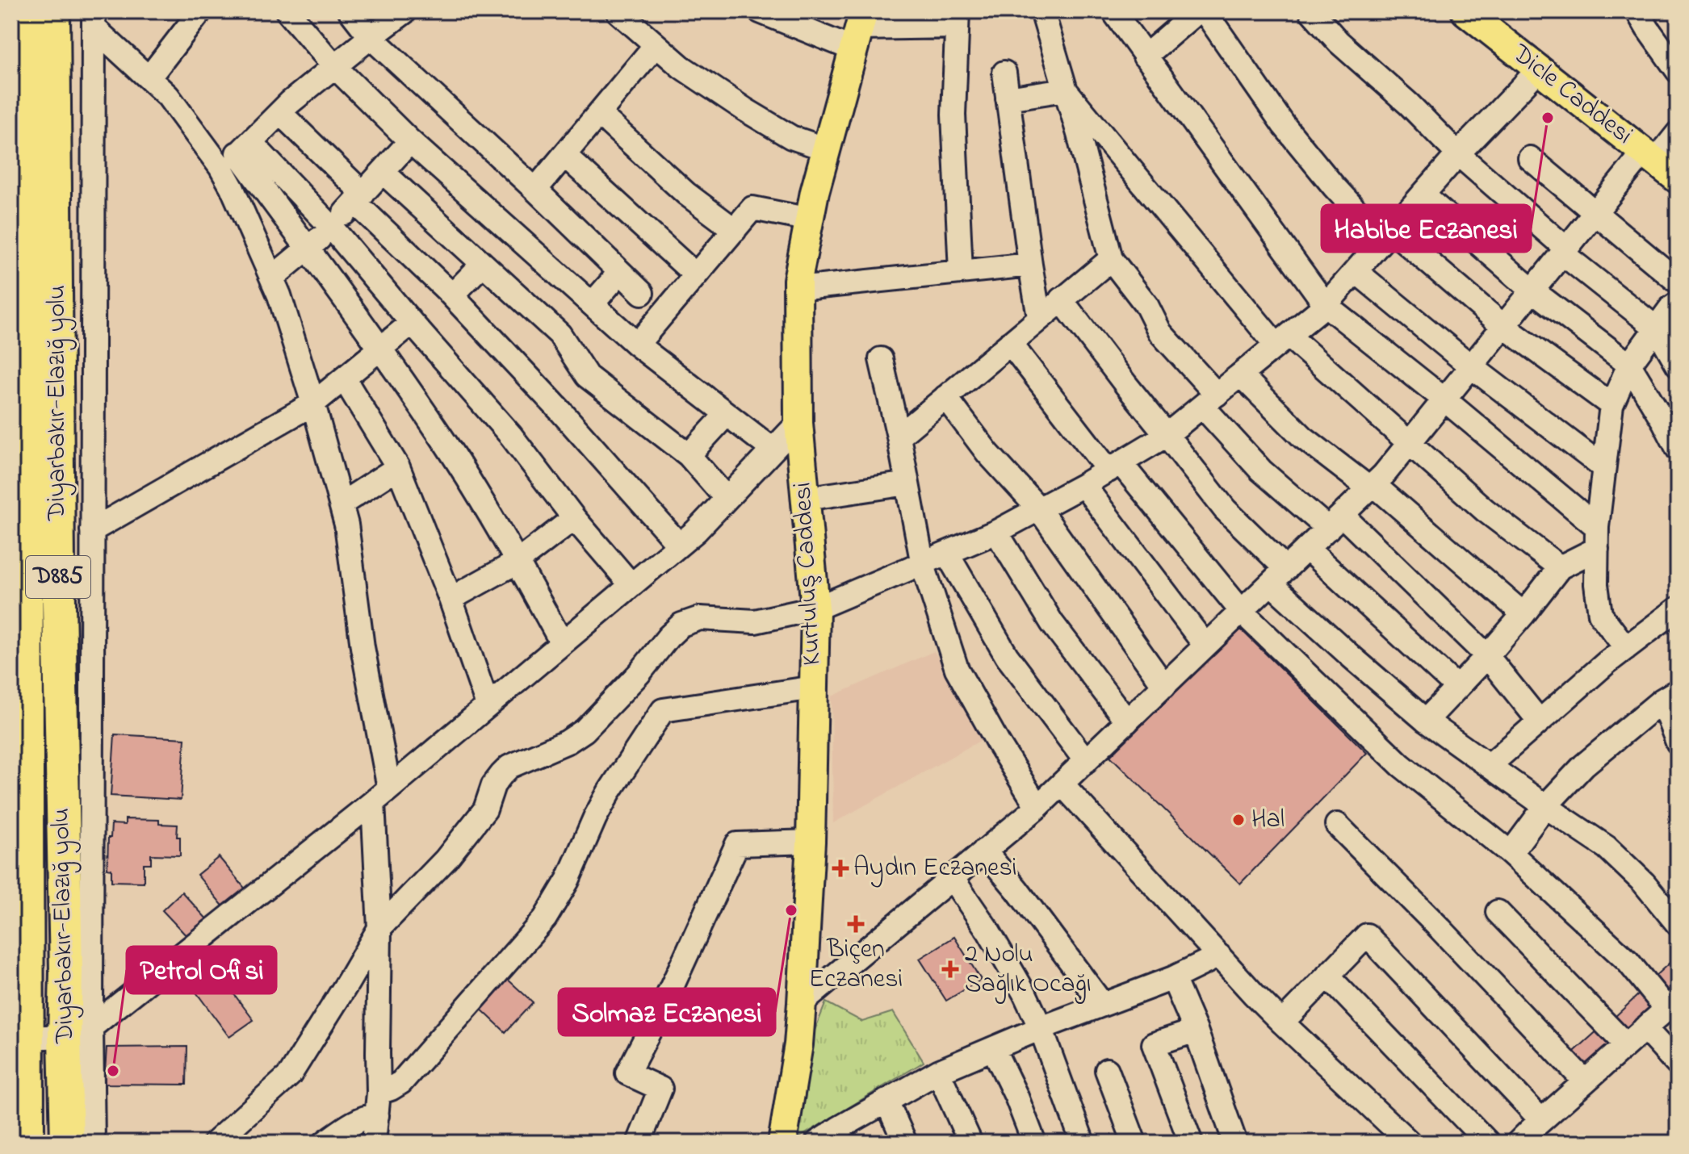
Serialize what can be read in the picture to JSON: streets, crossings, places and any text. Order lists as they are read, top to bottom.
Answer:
{
  "streets": {
    "highway": ["Diyarbakır-Elazığ yolu", "D885"],
    "main road": ["Dicle Caddesi", "Kurtuluş Caddesi"]
  },
  "places": {
    "other": [
      "Habibe Eczanesi",
      "Hal",
      "Solmaz Eczanesi",
      "Petrol Ofisi"
    ],
    "health": ["Aydın Eczanesi", "Biçen Eczanesi", "2 Nolu Sağlık Ocağı"]
  }
}
